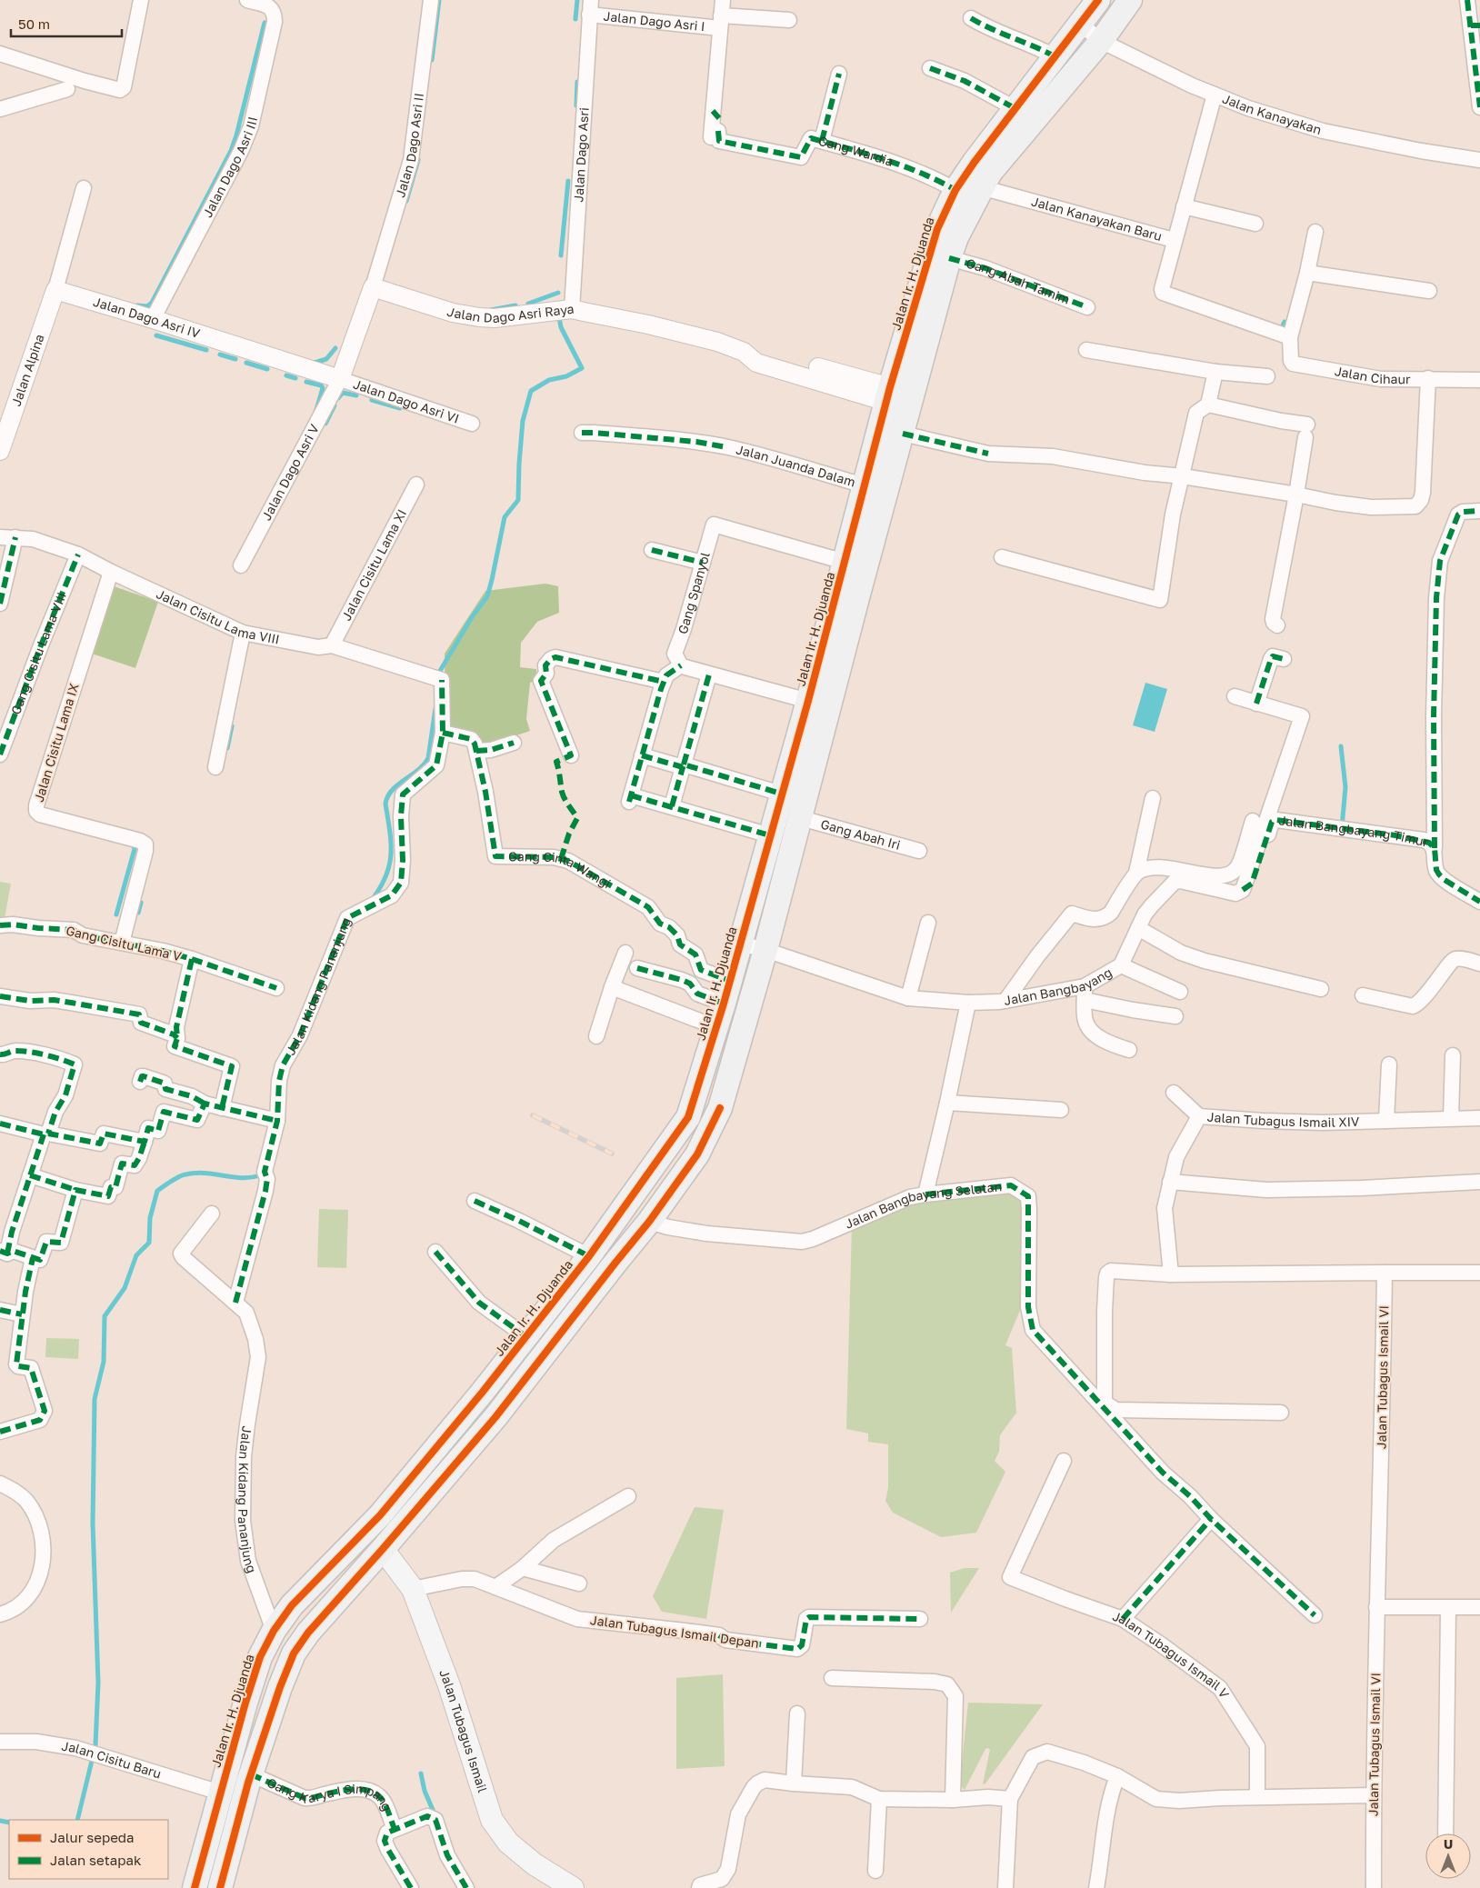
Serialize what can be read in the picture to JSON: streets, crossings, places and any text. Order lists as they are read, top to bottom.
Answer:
{
  "streets": {
    "main road": ["Jalan Ir. H. Djuanda", "Jalan Tubagus Ismail"],
    "street": [
      "Jalan Dago Asri I",
      "Jalan Kanayakan",
      "Jalan Dago Asri II",
      "Gang Wardia",
      "Jalan Dago Asri",
      "Jalan Dago Asri III",
      "Jalan Kanayakan Baru",
      "Gang Abah Tamim",
      "Jalan Dago Asri Raya",
      "Jalan Dago Asri IV",
      "Jalan Alpina",
      "Jalan Cihaur",
      "Jalan Dago Asri VI",
      "Jalan Juanda Dalam",
      "Jalan Dago Asri V",
      "Jalan Cisitu Lama XI",
      "Gang Spanyol",
      "Jalan Cisitu Lama VIII",
      "Gang Cisitu Lama VIII",
      "Jalan Cisitu Lama IX",
      "Jalan Bangbayang Timur",
      "Gang Abah Iri",
      "Gang Cinta Wangi",
      "Gang Cisitu Lama V",
      "Jalan Bangbayang",
      "Jalan Kidang Pananjung",
      "Jalan Tubagus Ismail XIV",
      "Jalan Bangbayang Selatan",
      "Jalan Tubagus Ismail VI",
      "Jalan Tubagus Ismail Depan",
      "Jalan Tubagus Ismail V",
      "Jalan Cisitu Baru",
      "Gang Karya I Simpang"
    ]
  },
  "crossings": [
    ["Jalan Dago Asri I", "Gang Wardia"],
    ["Jalan Dago Asri I", "Jalan Dago Asri"],
    ["Jalan Kanayakan", "Jalan Kanayakan Baru"],
    ["Jalan Kanayakan", "Jalan Ir. H. Djuanda"],
    ["Jalan Dago Asri II", "Jalan Dago Asri Raya"],
    ["Gang Wardia", "Jalan Ir. H. Djuanda"],
    ["Jalan Dago Asri", "Jalan Dago Asri Raya"],
    ["Jalan Dago Asri III", "Jalan Dago Asri IV"],
    ["Jalan Kanayakan Baru", "Jalan Ir. H. Djuanda"],
    ["Jalan Ir. H. Djuanda", "Gang Abah Tamim"],
    ["Jalan Ir. H. Djuanda", "Jalan Dago Asri Raya"],
    ["Jalan Ir. H. Djuanda", "Jalan Juanda Dalam"],
    ["Jalan Ir. H. Djuanda", "Gang Spanyol"],
    ["Jalan Ir. H. Djuanda", "Gang Abah Iri"],
    ["Jalan Ir. H. Djuanda", "Gang Cinta Wangi"],
    ["Jalan Ir. H. Djuanda", "Jalan Bangbayang"],
    ["Jalan Ir. H. Djuanda", "Jalan Kidang Pananjung"],
    ["Jalan Ir. H. Djuanda", "Jalan Bangbayang Selatan"],
    ["Jalan Ir. H. Djuanda", "Jalan Tubagus Ismail"],
    ["Jalan Ir. H. Djuanda", "Jalan Cisitu Baru"],
    ["Jalan Ir. H. Djuanda", "Gang Karya I Simpang"],
    ["Jalan Dago Asri IV", "Jalan Alpina"],
    ["Jalan Dago Asri IV", "Jalan Dago Asri VI"],
    ["Jalan Dago Asri IV", "Jalan Dago Asri V"],
    ["Jalan Dago Asri VI", "Jalan Dago Asri V"],
    ["Jalan Cisitu Lama XI", "Jalan Cisitu Lama VIII"],
    ["Jalan Cisitu Lama VIII", "Gang Cisitu Lama VIII"],
    ["Jalan Cisitu Lama VIII", "Jalan Cisitu Lama IX"],
    ["Jalan Cisitu Lama VIII", "Jalan Kidang Pananjung"],
    ["Jalan Cisitu Lama IX", "Gang Cisitu Lama V"],
    ["Jalan Bangbayang Timur", "Jalan Bangbayang"],
    ["Jalan Tubagus Ismail Depan", "Jalan Tubagus Ismail"]
  ],
  "legend": ["Jalur sepeda", "Jalan setapak"],
  "scale_bar": "50 m",
  "north": "top"
}
